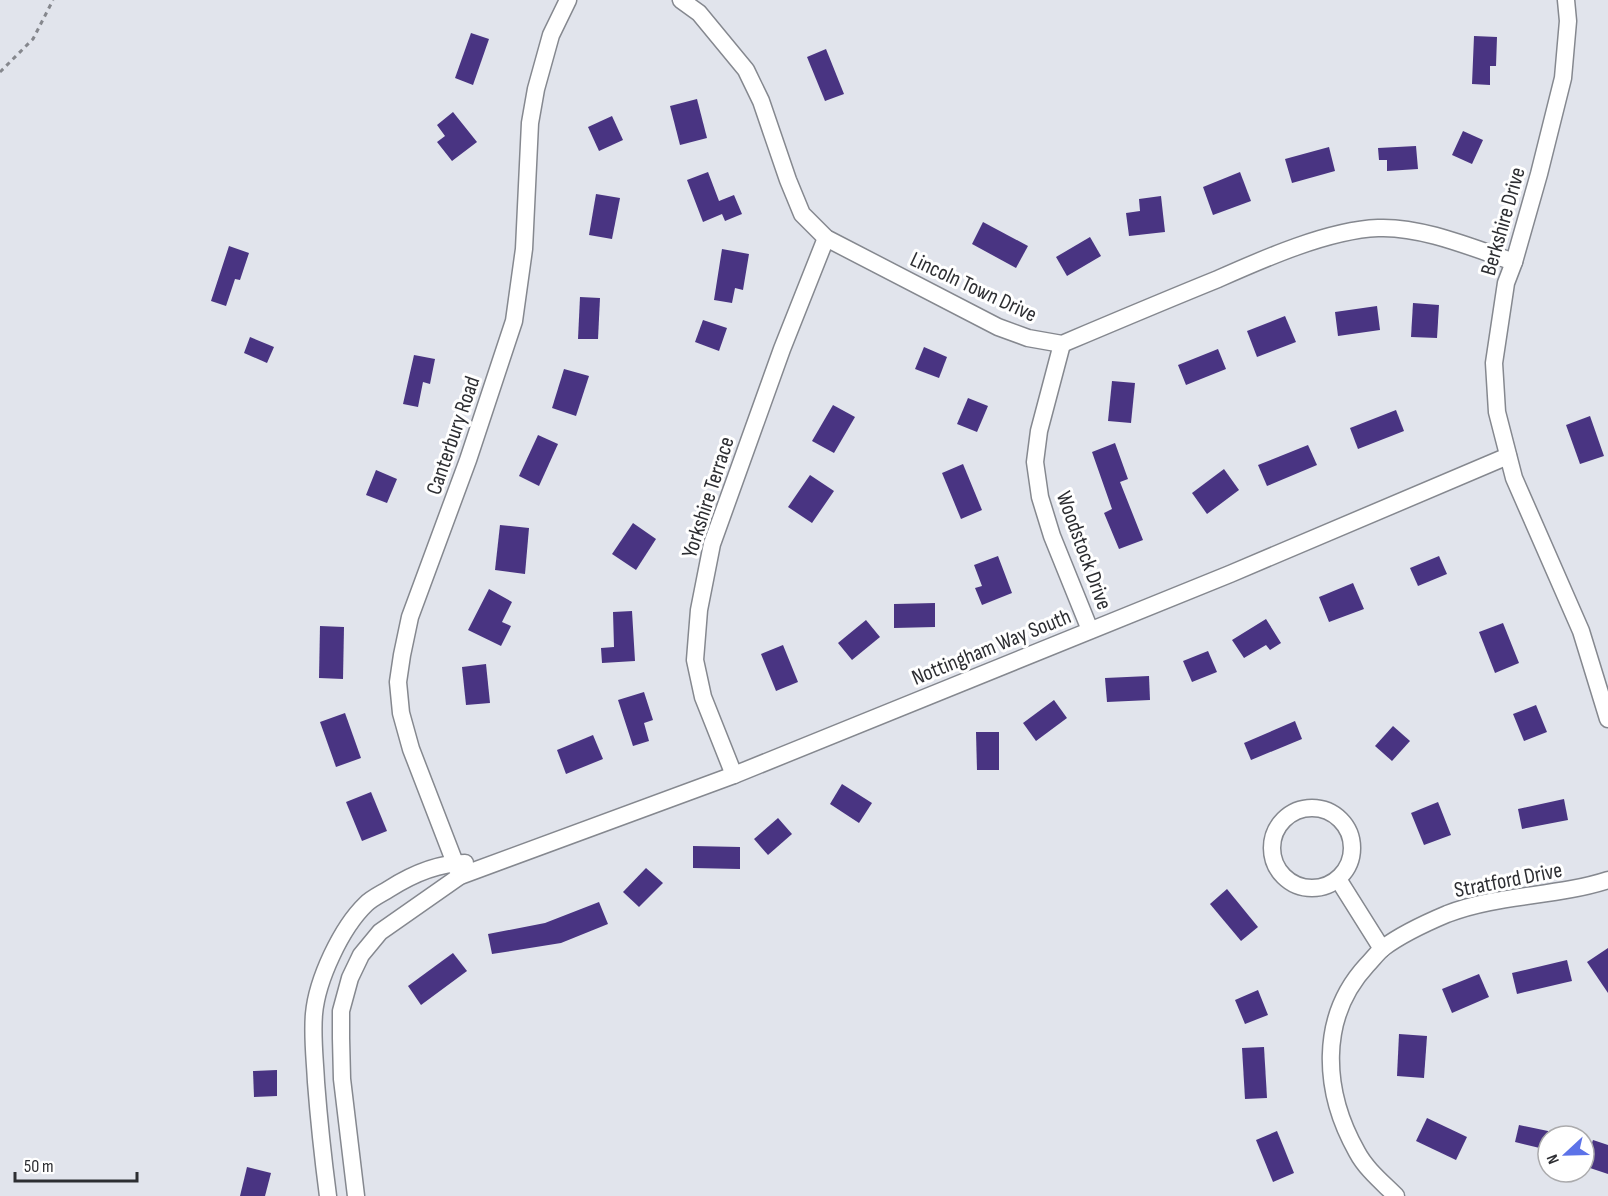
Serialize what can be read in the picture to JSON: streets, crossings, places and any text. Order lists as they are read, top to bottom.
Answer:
{
  "streets": {
    "street": [
      "Berkshire Drive",
      "Lincoln Town Drive",
      "Canterbury Road",
      "Yorkshire Terrace",
      "Woodstock Drive",
      "Nottingham Way South",
      "Stratford Drive"
    ]
  },
  "crossings": [
    ["Berkshire Drive", "Nottingham Way South"],
    ["Lincoln Town Drive", "Yorkshire Terrace"],
    ["Lincoln Town Drive", "Woodstock Drive"],
    ["Canterbury Road", "Nottingham Way South"],
    ["Yorkshire Terrace", "Nottingham Way South"],
    ["Woodstock Drive", "Nottingham Way South"]
  ],
  "scale_bar": "50 m",
  "north": "left"
}
